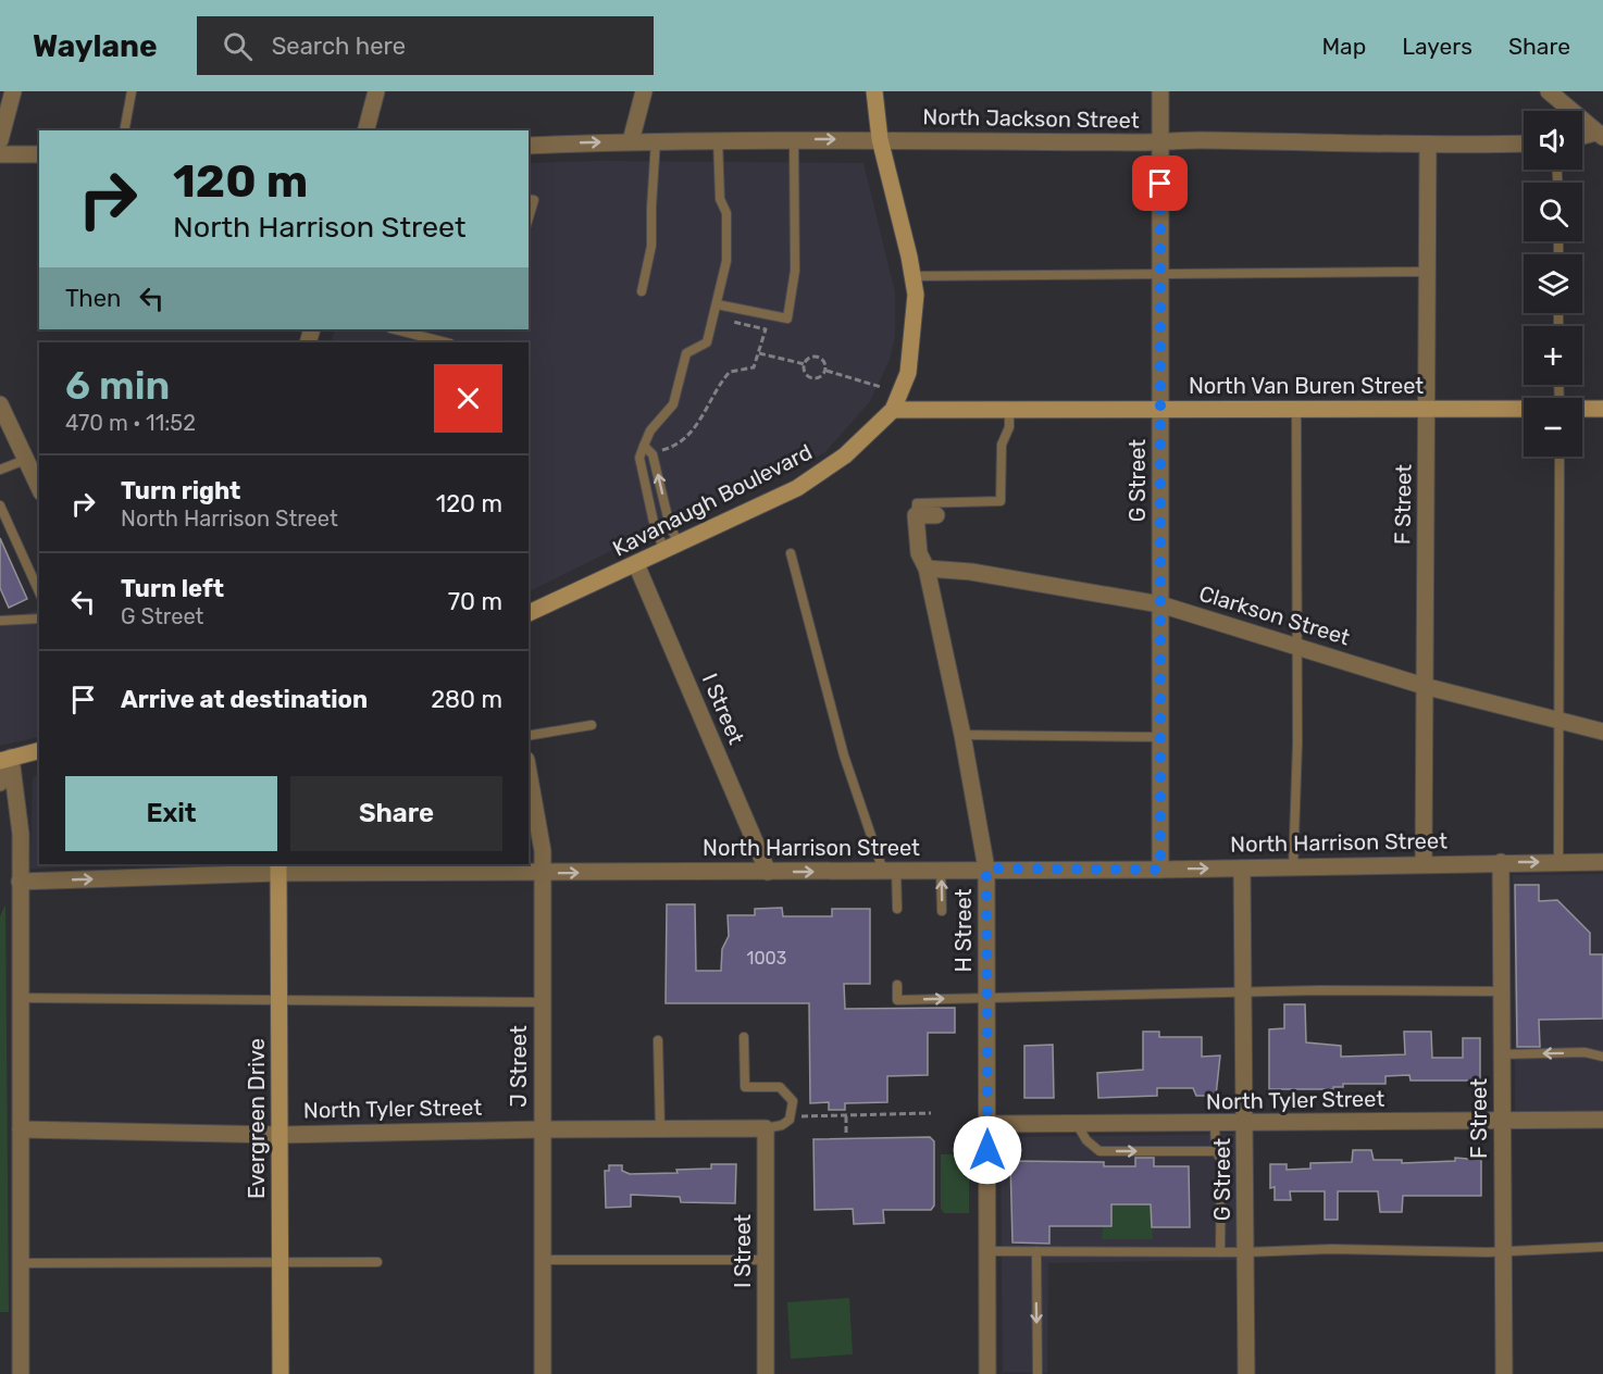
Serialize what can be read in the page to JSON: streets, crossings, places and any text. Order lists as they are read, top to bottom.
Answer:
{
  "streets": {
    "street": [
      "North Jackson Street",
      "North Van Buren Street",
      "G Street",
      "Kavanaugh Boulevard",
      "F Street",
      "Clarkson Street",
      "I Street",
      "North Harrison Street",
      "H Street",
      "J Street",
      "North Tyler Street",
      "Evergreen Drive"
    ]
  },
  "crossings": [
    ["North Jackson Street", "G Street"],
    ["North Jackson Street", "Kavanaugh Boulevard"],
    ["North Jackson Street", "F Street"],
    ["North Van Buren Street", "G Street"],
    ["North Van Buren Street", "Kavanaugh Boulevard"],
    ["North Van Buren Street", "F Street"],
    ["G Street", "Clarkson Street"],
    ["G Street", "North Harrison Street"],
    ["G Street", "North Tyler Street"],
    ["Kavanaugh Boulevard", "I Street"],
    ["F Street", "Clarkson Street"],
    ["F Street", "North Harrison Street"],
    ["F Street", "North Tyler Street"],
    ["Clarkson Street", "H Street"],
    ["I Street", "North Harrison Street"],
    ["I Street", "North Tyler Street"],
    ["North Harrison Street", "H Street"],
    ["North Harrison Street", "J Street"],
    ["North Harrison Street", "Evergreen Drive"],
    ["H Street", "North Tyler Street"],
    ["J Street", "North Tyler Street"],
    ["North Tyler Street", "Evergreen Drive"]
  ],
  "one_way": ["North Harrison Street"],
  "house_numbers": ["1003"],
  "page": {
    "header": "Waylane",
    "search": "Search here",
    "nav": ["Map", "Layers", "Share"],
    "map_buttons": ["+", "−"],
    "turn": ["120 m", "North Harrison Street"],
    "then": "Then",
    "heading": ["6 min", "470 m · 11:52"],
    "list": [
      {
        "name": "Turn right",
        "note": "North Harrison Street",
        "value": "120 m"
      },
      {
        "name": "Turn left",
        "note": "G Street",
        "value": "70 m"
      },
      {
        "name": "Arrive at destination",
        "value": "280 m"
      }
    ],
    "buttons": ["Exit", "Share"]
  }
}
